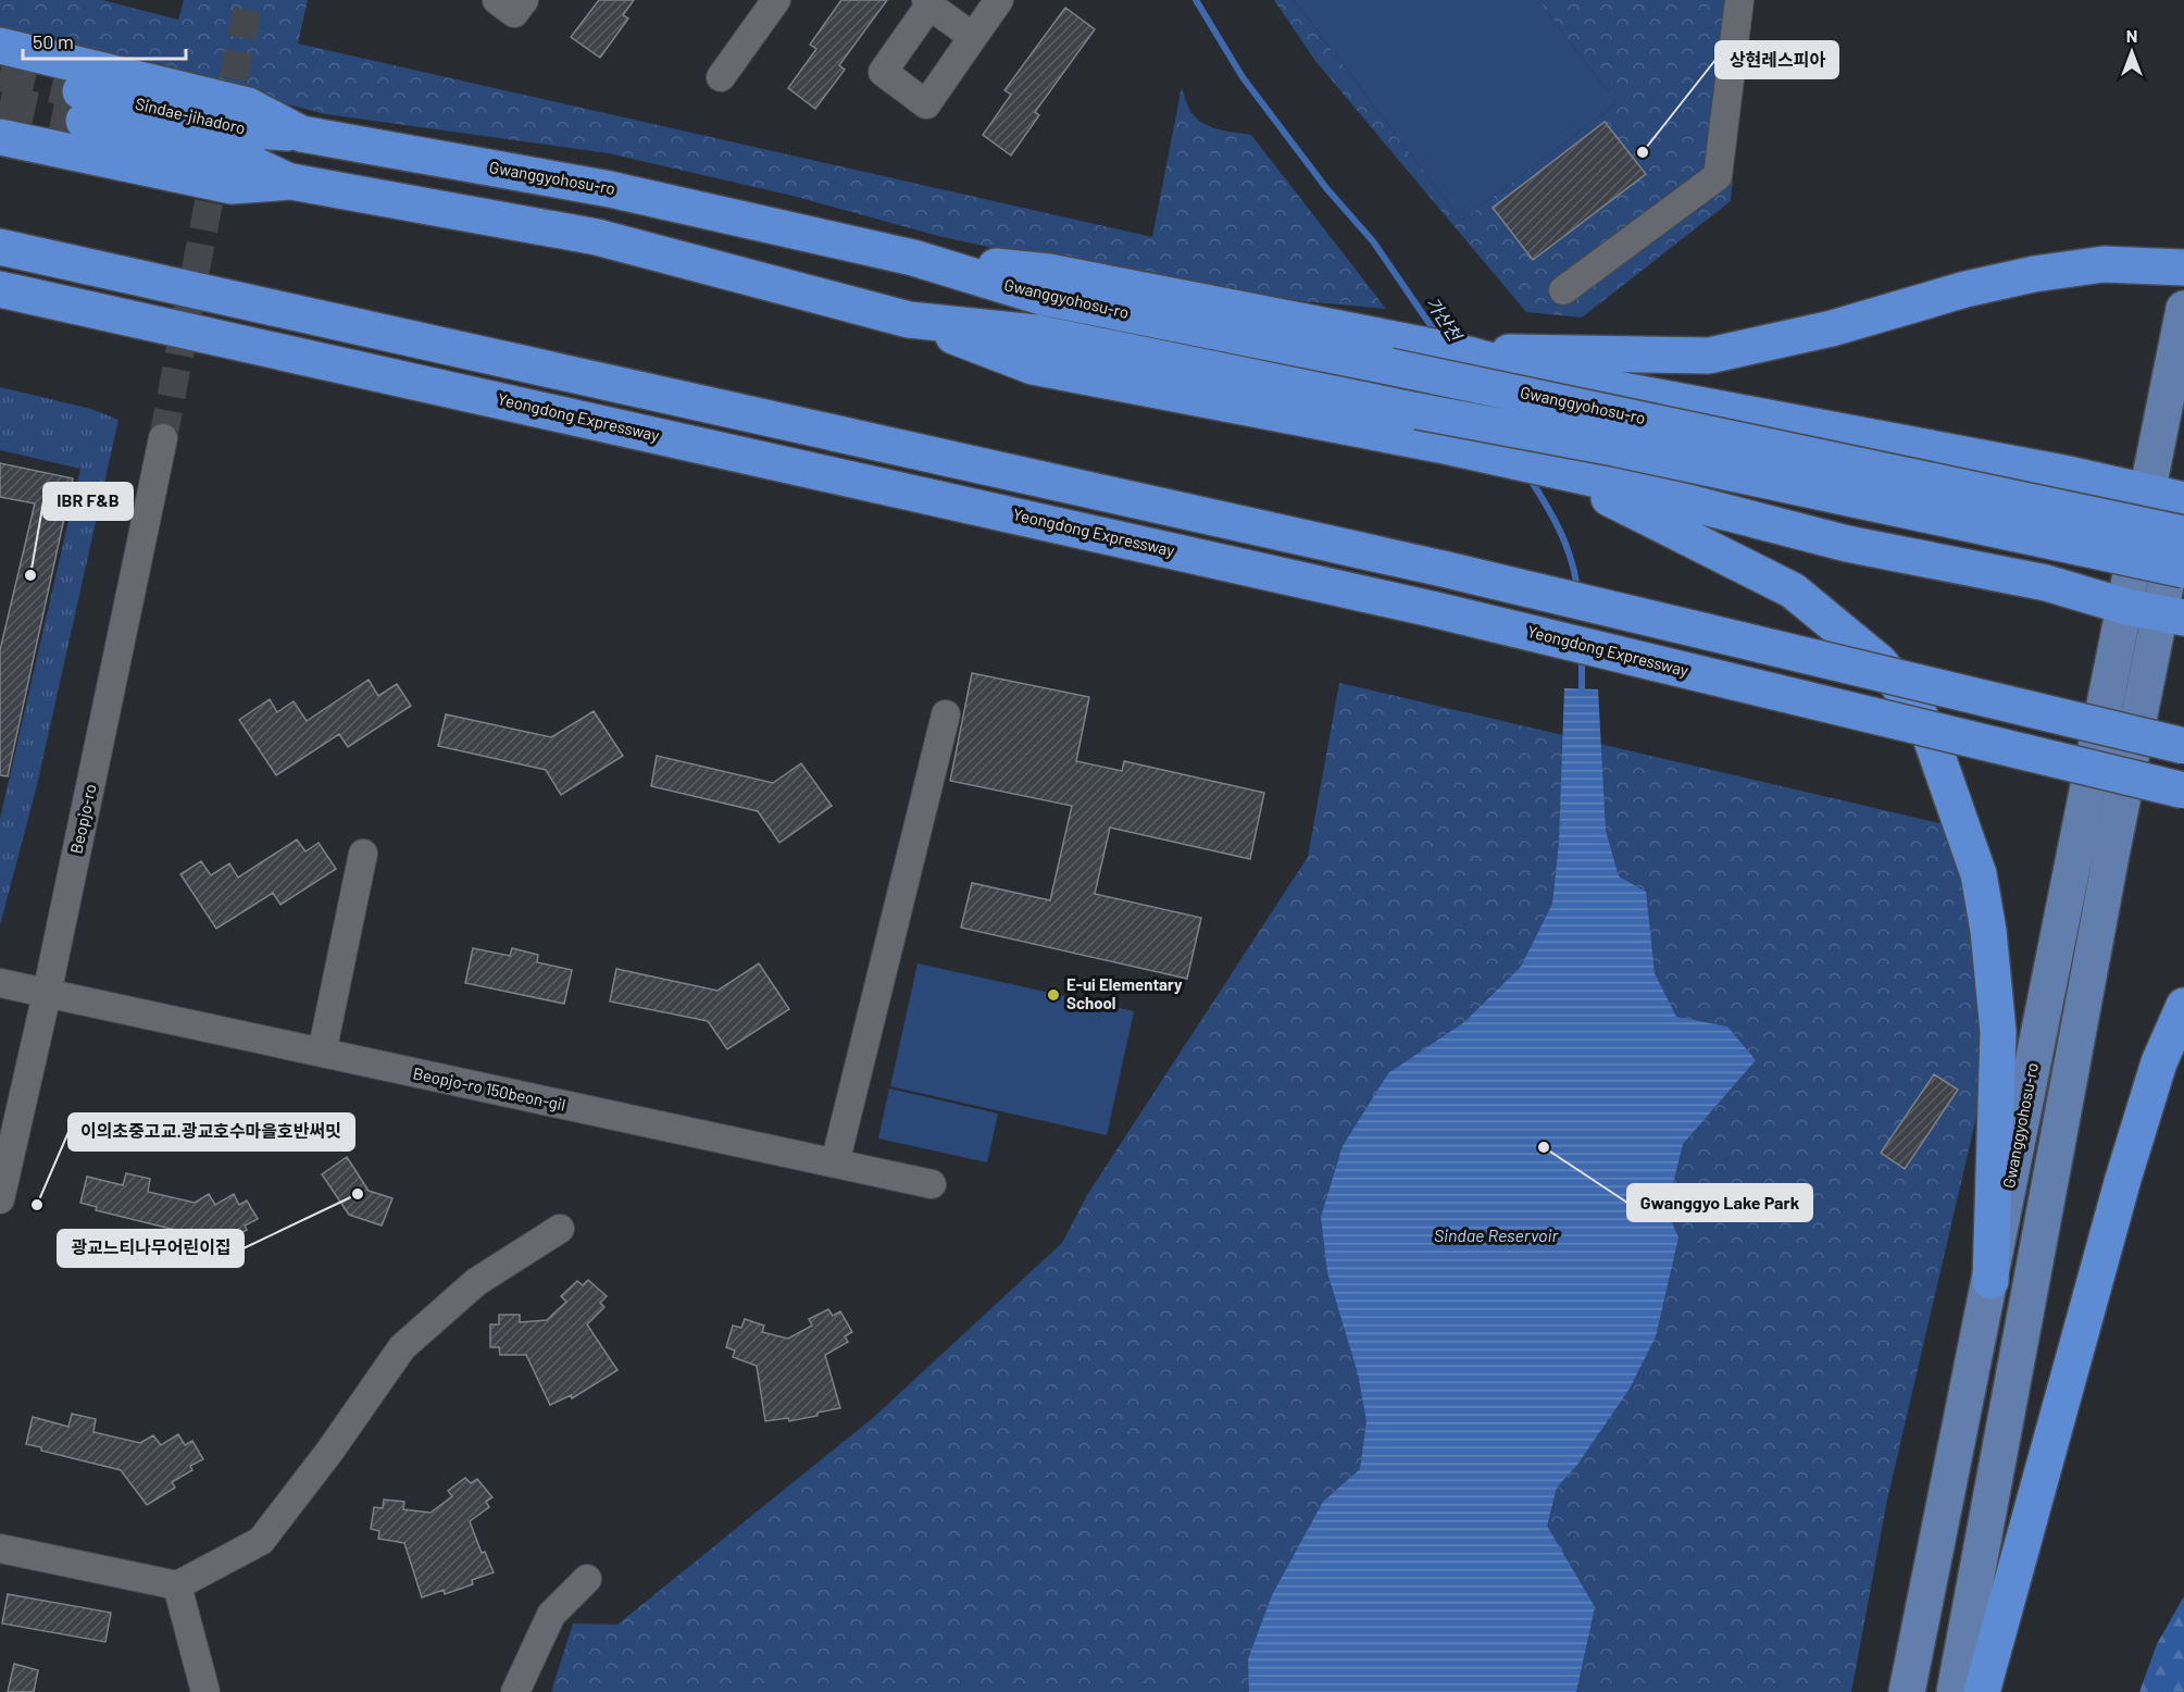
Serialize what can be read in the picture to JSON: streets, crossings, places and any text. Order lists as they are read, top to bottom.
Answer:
{
  "streets": {
    "highway": ["Sindae-jihadoro", "Gwanggyohosu-ro", "Yeongdong Expressway"],
    "street": ["Beopjo-ro", "Beopjo-ro 150beon-gil"]
  },
  "crossings": [
    ["Sindae-jihadoro", "Gwanggyohosu-ro"],
    ["Beopjo-ro", "Beopjo-ro 150beon-gil"]
  ],
  "water": ["가산천", "Sindae Reservoir"],
  "places": [
    "상현레스피아",
    "IBR F&B",
    "E-ui Elementary School",
    "Gwanggyo Lake Park",
    "광교느티나무어린이집",
    "이의초중고교.광교호수마을호반써밋"
  ],
  "scale_bar": "50 m",
  "north": "top"
}
